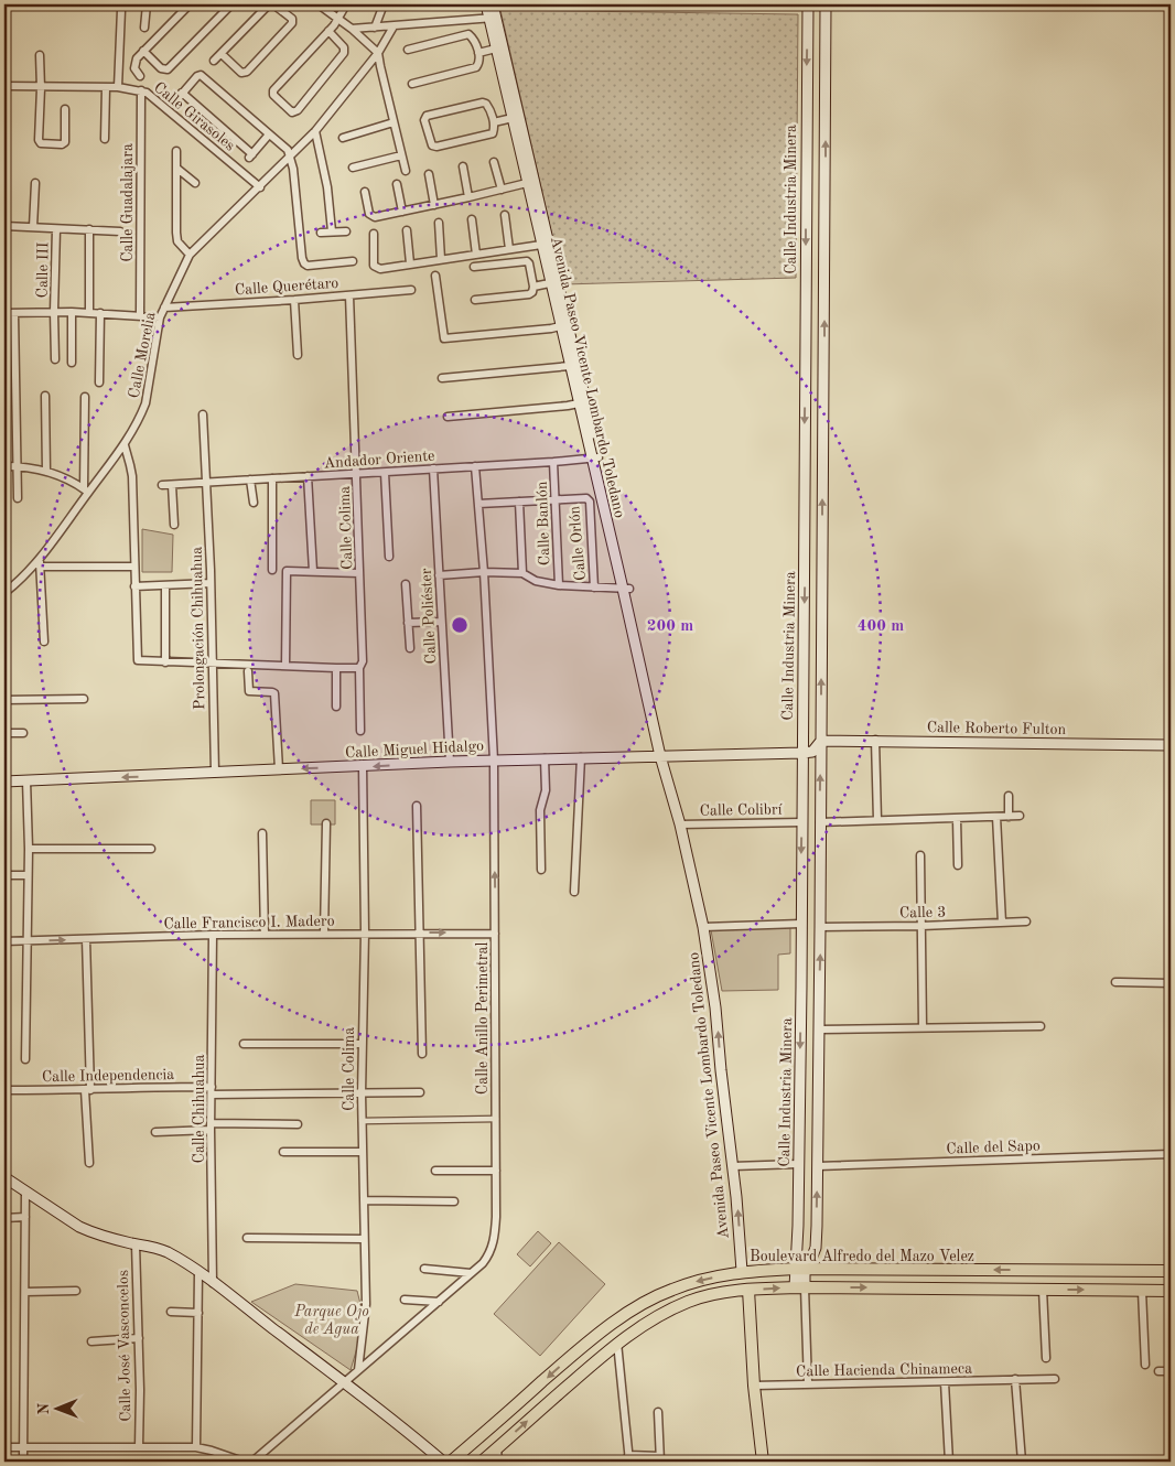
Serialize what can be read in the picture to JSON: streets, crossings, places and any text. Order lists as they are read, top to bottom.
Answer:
{
  "streets": {
    "main road": [
      "Calle Industria Minera",
      "Avenida Paseo Vicente Lombardo Toledano",
      "Calle Roberto Fulton",
      "Calle Miguel Hidalgo",
      "Boulevard Alfredo del Mazo Velez"
    ],
    "street": [
      "Calle Girasoles",
      "Calle Guadalajara",
      "Calle III",
      "Calle Querétaro",
      "Calle Morelia",
      "Andador Oriente",
      "Calle Banlón",
      "Calle Colima",
      "Calle Orlón",
      "Calle Poliéster",
      "Prolongación Chihuahua",
      "Calle Colibrí",
      "Calle 3",
      "Calle Francisco I. Madero",
      "Calle Anillo Perimetral",
      "Calle Independencia",
      "Calle Chihuahua",
      "Calle del Sapo",
      "Calle José Vasconcelos",
      "Calle Hacienda Chinameca"
    ]
  },
  "crossings": [
    ["Calle Girasoles", "Calle Guadalajara"],
    ["Calle Girasoles", "Calle Morelia"],
    ["Calle Industria Minera", "Calle Roberto Fulton"],
    ["Calle Industria Minera", "Calle Miguel Hidalgo"],
    ["Calle Industria Minera", "Calle Colibrí"],
    ["Calle Industria Minera", "Calle 3"],
    ["Calle Industria Minera", "Calle del Sapo"],
    ["Calle Industria Minera", "Boulevard Alfredo del Mazo Velez"],
    ["Calle Querétaro", "Calle Morelia"],
    ["Calle Querétaro", "Calle Colima"],
    ["Avenida Paseo Vicente Lombardo Toledano", "Andador Oriente"],
    ["Avenida Paseo Vicente Lombardo Toledano", "Calle Miguel Hidalgo"],
    ["Avenida Paseo Vicente Lombardo Toledano", "Calle Colibrí"],
    ["Avenida Paseo Vicente Lombardo Toledano", "Boulevard Alfredo del Mazo Velez"],
    ["Andador Oriente", "Calle Banlón"],
    ["Andador Oriente", "Calle Colima"],
    ["Andador Oriente", "Calle Poliéster"],
    ["Andador Oriente", "Prolongación Chihuahua"],
    ["Andador Oriente", "Calle Anillo Perimetral"],
    ["Calle Banlón", "Calle Orlón"],
    ["Calle Colima", "Calle Miguel Hidalgo"],
    ["Calle Colima", "Calle Francisco I. Madero"],
    ["Calle Colima", "Calle Anillo Perimetral"],
    ["Calle Colima", "Calle Independencia"],
    ["Calle Poliéster", "Calle Miguel Hidalgo"],
    ["Prolongación Chihuahua", "Calle Miguel Hidalgo"],
    ["Calle Miguel Hidalgo", "Calle Anillo Perimetral"],
    ["Calle Francisco I. Madero", "Calle Anillo Perimetral"],
    ["Calle Francisco I. Madero", "Calle Chihuahua"],
    ["Calle Independencia", "Calle Chihuahua"]
  ],
  "one_way": ["Calle Miguel Hidalgo"],
  "parks": ["Parque Ojo de Agua"],
  "north": "left",
  "rings": ["200 m", "400 m"]
}
